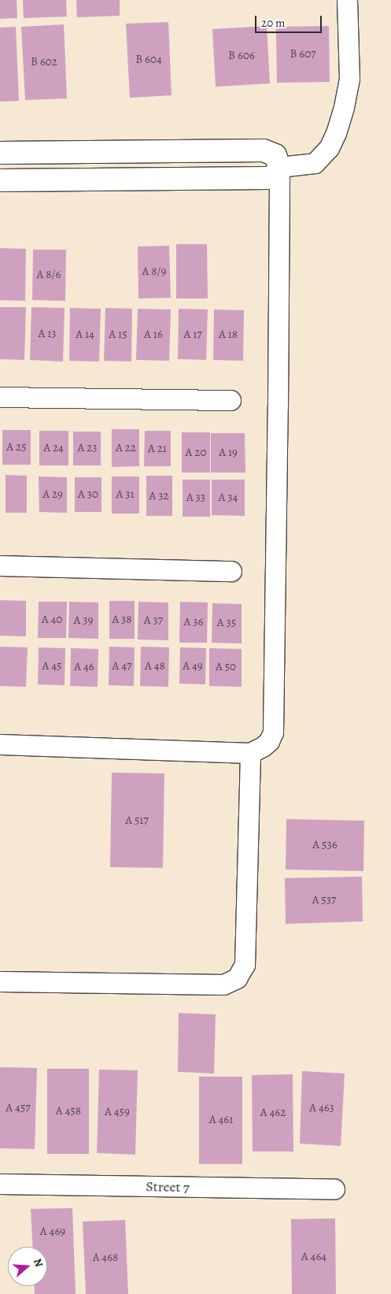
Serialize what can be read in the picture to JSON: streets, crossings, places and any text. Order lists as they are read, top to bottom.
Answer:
{
  "streets": {
    "street": ["Street 7"]
  },
  "house_numbers": [
    "B 607",
    "B 606",
    "B 604",
    "B 602",
    "A 8/9",
    "A 8/6",
    "A 13",
    "A 14",
    "A 15",
    "A 16",
    "A 17",
    "A 18",
    "A 25",
    "A 24",
    "A 23",
    "A 22",
    "A 21",
    "A 20",
    "A 19",
    "A 29",
    "A 30",
    "A 31",
    "A 32",
    "A 33",
    "A 34",
    "A 40",
    "A 38",
    "A 39",
    "A 37",
    "A 36",
    "A 35",
    "A 45",
    "A 47",
    "A 48",
    "A 49",
    "A 46",
    "A 50",
    "A 517",
    "A 536",
    "A 537",
    "A 457",
    "A 463",
    "A 458",
    "A 459",
    "A 462",
    "A 461",
    "A 469",
    "A 464",
    "A 468"
  ],
  "scale_bar": "20 m",
  "north": "right"
}
